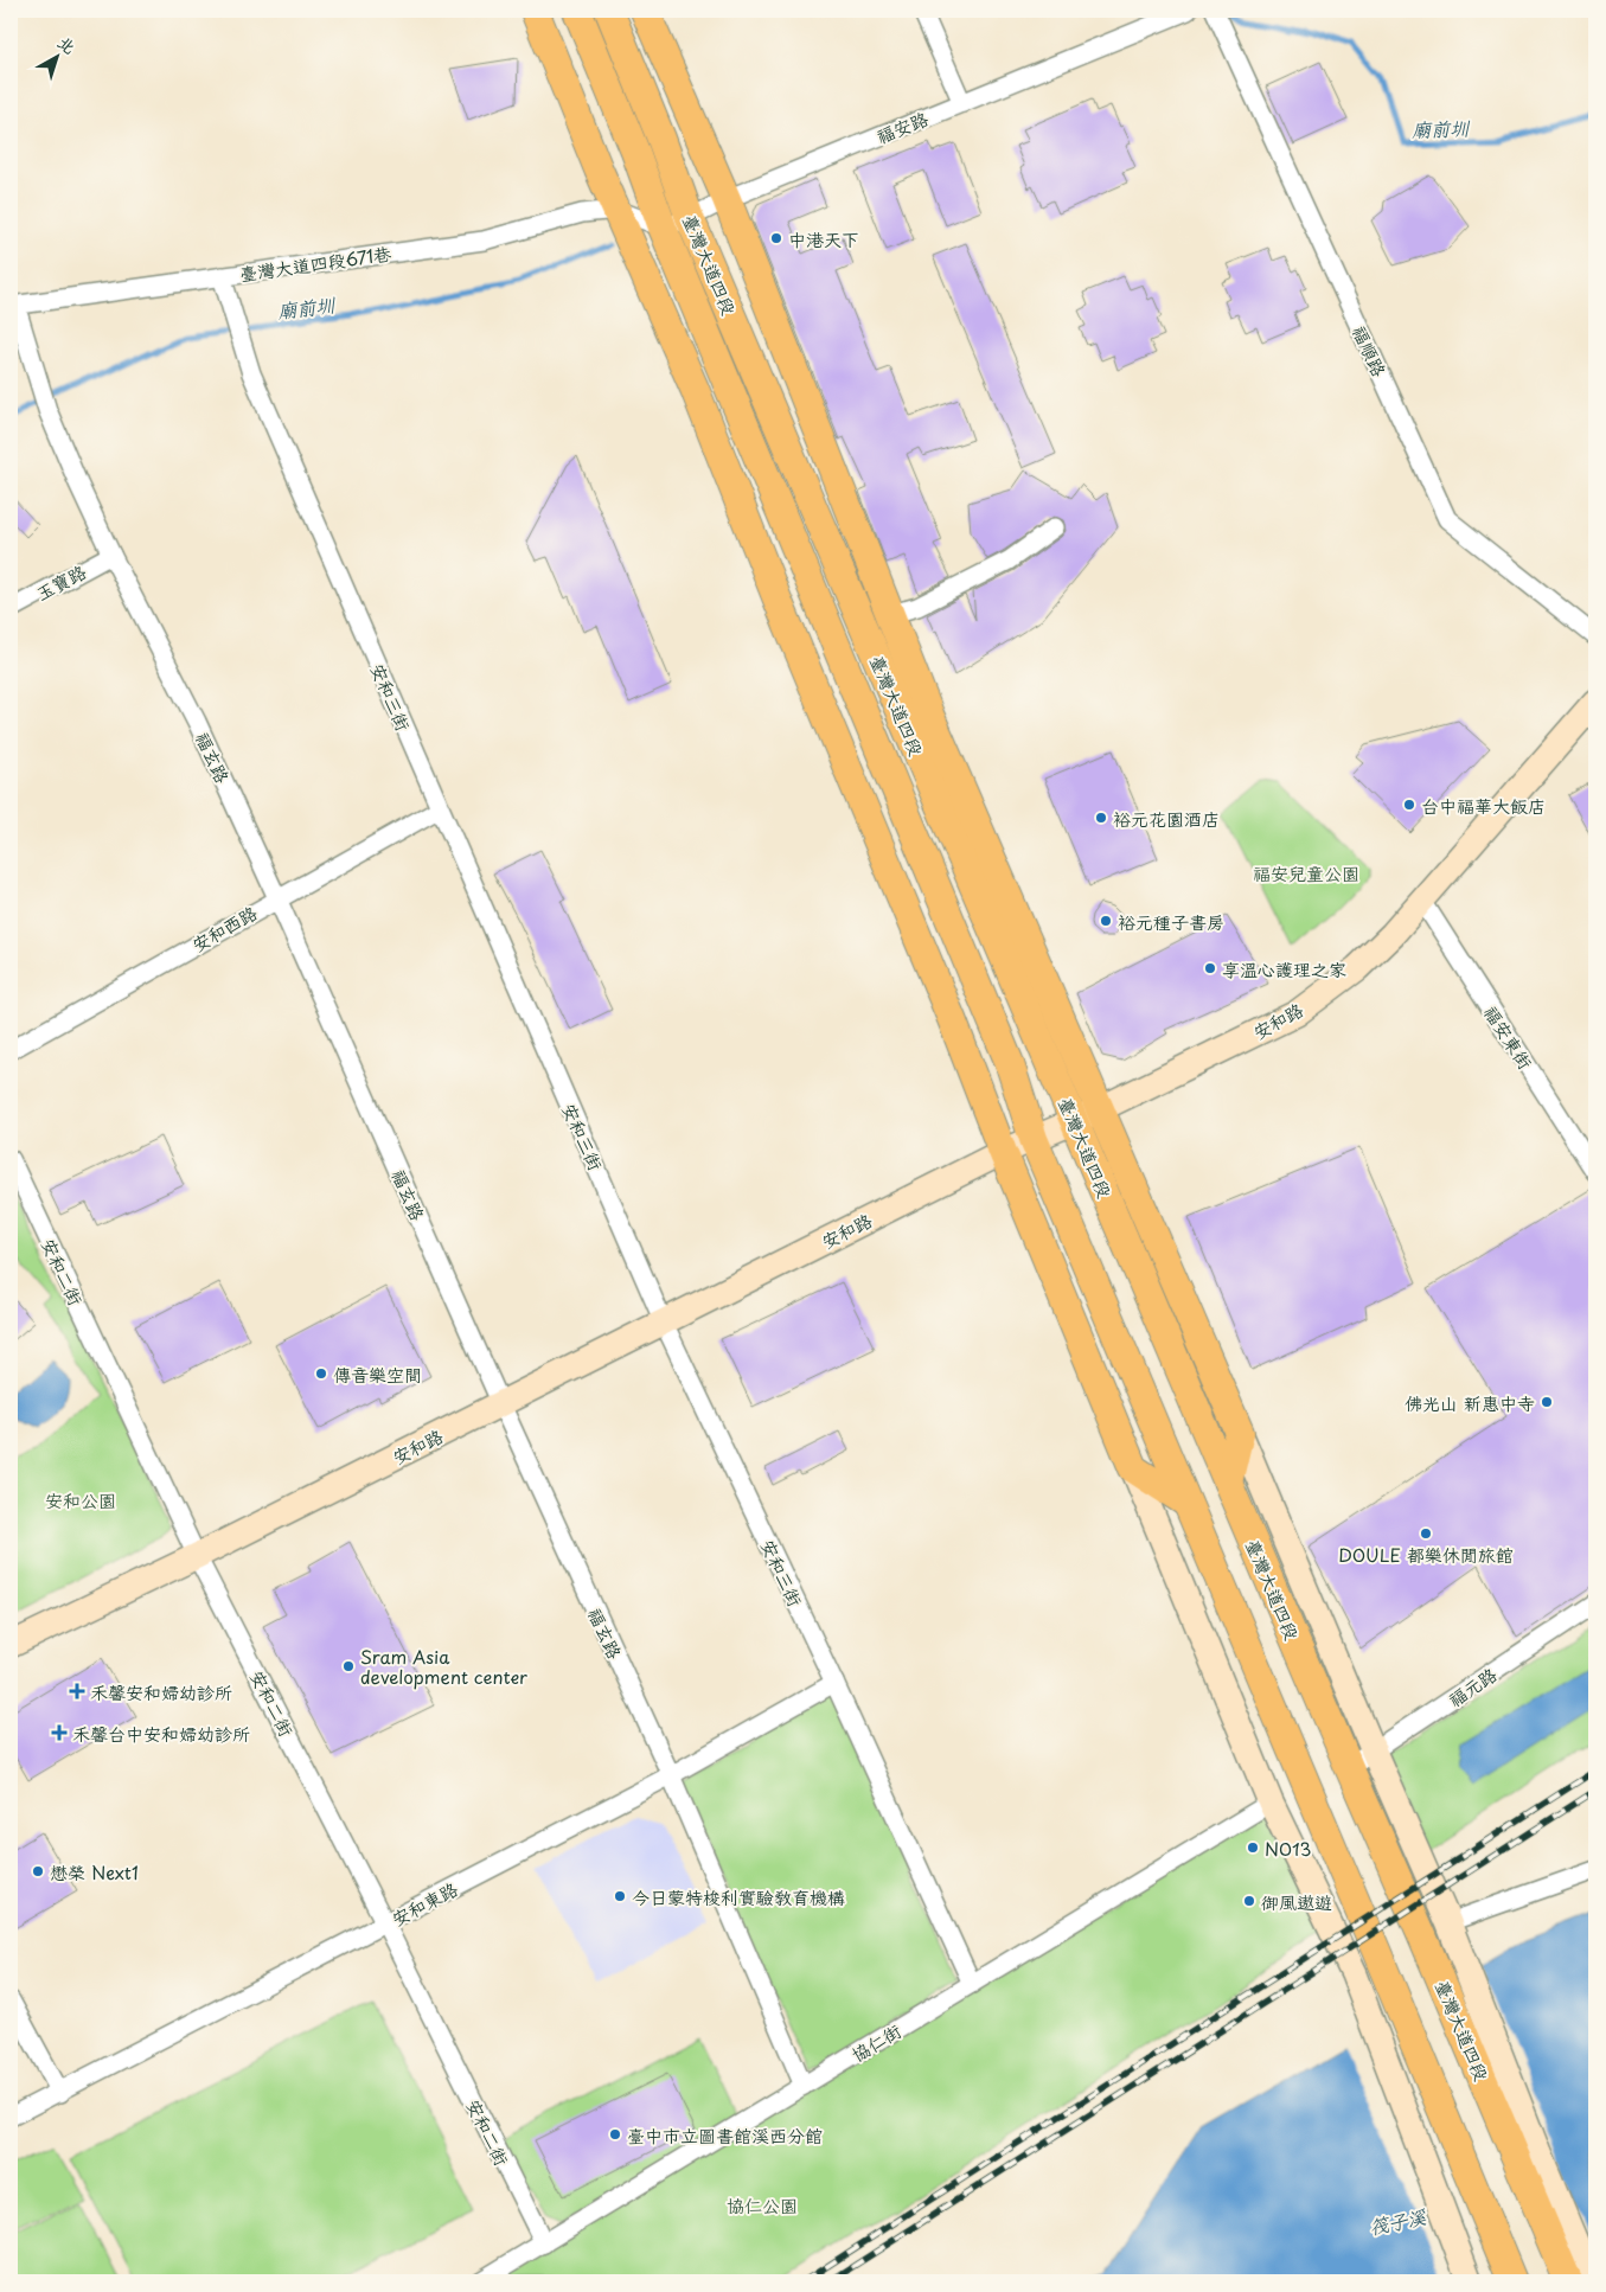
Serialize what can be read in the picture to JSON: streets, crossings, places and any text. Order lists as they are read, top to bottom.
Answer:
{
  "streets": {
    "main road": ["臺灣大道四段", "安和路"],
    "street": [
      "福安路",
      "臺灣大道四段671巷",
      "福順路",
      "玉寶路",
      "安和三街",
      "福玄路",
      "安和西路",
      "福安東街",
      "安和二街",
      "福元路",
      "安和東路",
      "協仁街"
    ]
  },
  "crossings": [
    ["福安路", "臺灣大道四段"],
    ["臺灣大道四段671巷", "安和三街"],
    ["臺灣大道四段671巷", "福玄路"],
    ["臺灣大道四段", "安和路"],
    ["臺灣大道四段", "福元路"],
    ["玉寶路", "福玄路"],
    ["安和三街", "安和西路"],
    ["安和三街", "安和路"],
    ["安和三街", "安和東路"],
    ["安和三街", "協仁街"],
    ["福玄路", "安和西路"],
    ["福玄路", "安和路"],
    ["福玄路", "安和東路"],
    ["福玄路", "協仁街"],
    ["安和路", "福安東街"],
    ["安和路", "安和二街"],
    ["安和二街", "安和東路"],
    ["安和二街", "協仁街"]
  ],
  "water": ["廟前圳", "筏子溪"],
  "parks": ["福安兒童公園", "安和公園", "協仁公園"],
  "places": {
    "other": [
      "中港天下",
      "台中福華大飯店",
      "裕元花園酒店",
      "裕元種子書房",
      "享溫心護理之家",
      "傳音樂空間",
      "佛光山 新惠中寺",
      "DOULE 都樂休閒旅館",
      "Sram Asia development center",
      "N013",
      "懋榮 Next1",
      "今日蒙特梭利實驗教育機構",
      "御風遨遊",
      "臺中市立圖書館溪西分館"
    ],
    "health": ["禾馨安和婦幼診所", "禾馨台中安和婦幼診所"]
  },
  "north": "top right"
}
